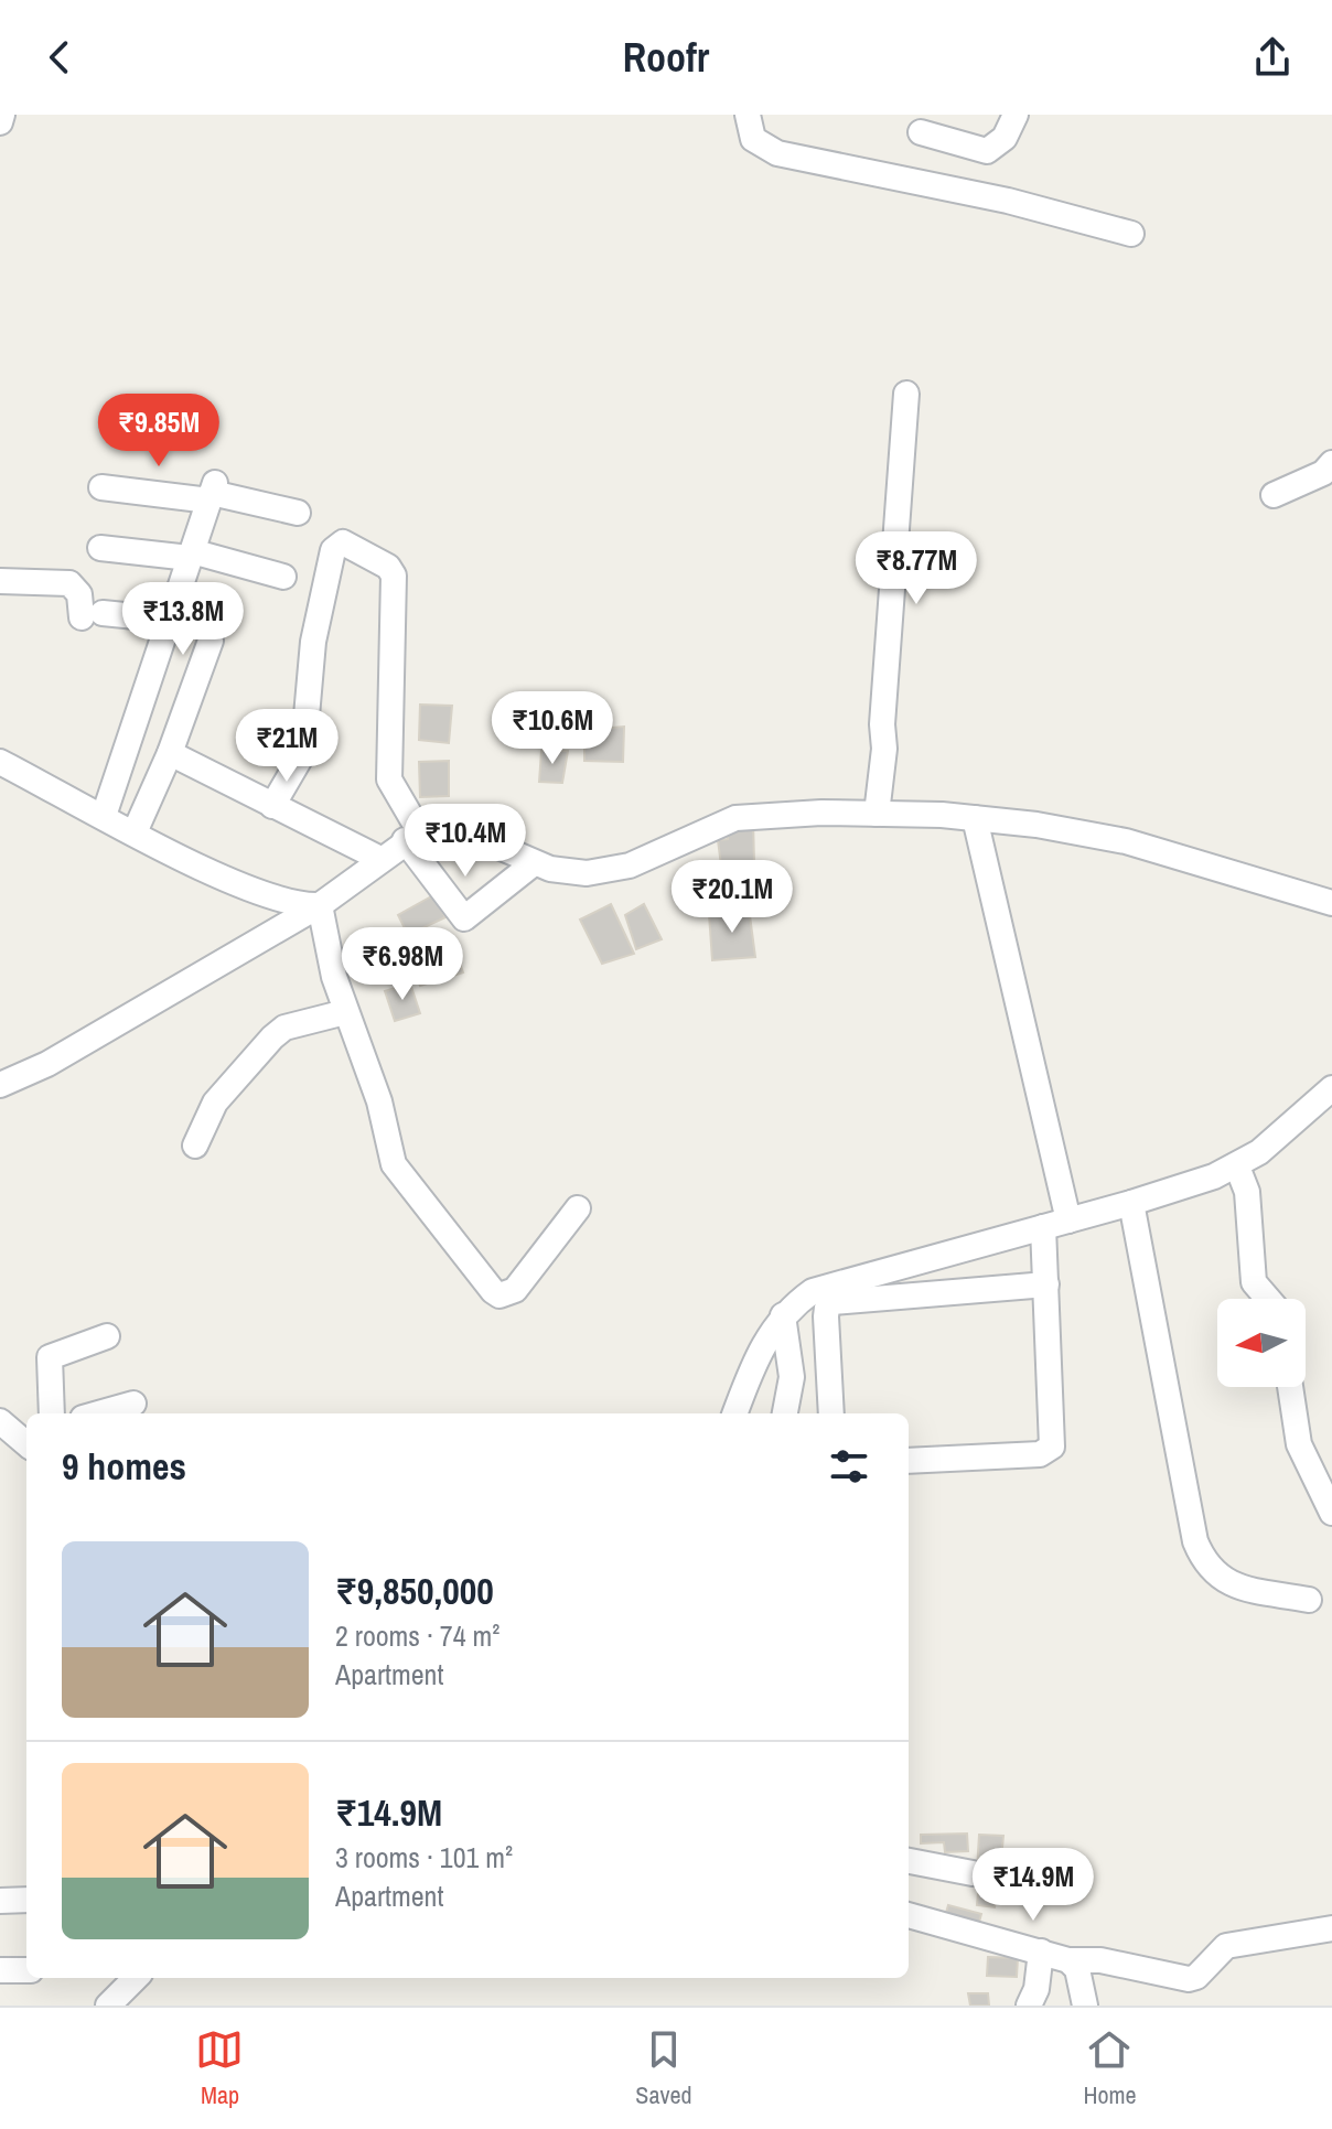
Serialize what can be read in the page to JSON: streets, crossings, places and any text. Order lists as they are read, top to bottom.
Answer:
{
  "north": "left",
  "page": {
    "header": "Roofr",
    "price": [
      "₹9.85M",
      "₹8.77M",
      "₹13.8M",
      "₹10.6M",
      "₹21M",
      "₹10.4M",
      "₹20.1M",
      "₹6.98M",
      "₹14.9M"
    ],
    "heading": "9 homes",
    "list": [
      {
        "name": "₹9,850,000",
        "note": "2 rooms · 74 m² · Apartment"
      },
      {
        "name": "₹14.9M",
        "note": "3 rooms · 101 m² · Apartment"
      }
    ],
    "tabs": ["Map", "Saved", "Home"]
  }
}
